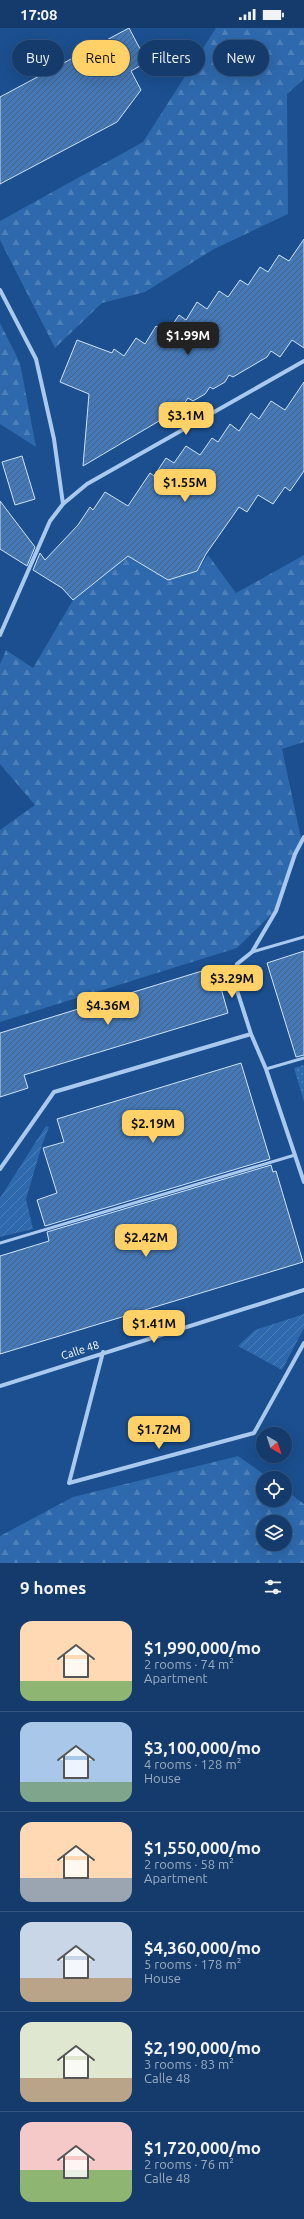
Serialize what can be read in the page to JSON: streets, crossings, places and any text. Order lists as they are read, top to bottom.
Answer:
{
  "streets": {
    "street": ["Calle 48"]
  },
  "north": "bottom right",
  "page": {
    "status": "17:08",
    "chip": [
      "Buy",
      "Rent",
      "Filters",
      "New"
    ],
    "price": [
      "$1.99M",
      "$3.1M",
      "$1.55M",
      "$3.29M",
      "$4.36M",
      "$2.19M",
      "$2.42M",
      "$1.41M",
      "$1.72M"
    ],
    "heading": "9 homes",
    "list": [
      {
        "name": "$1,990,000/mo",
        "note": "2 rooms · 74 m² · Apartment"
      },
      {
        "name": "$3,100,000/mo",
        "note": "4 rooms · 128 m² · House"
      },
      {
        "name": "$1,550,000/mo",
        "note": "2 rooms · 58 m² · Apartment"
      },
      {
        "name": "$4,360,000/mo",
        "note": "5 rooms · 178 m² · House"
      },
      {
        "name": "$2,190,000/mo",
        "note": "3 rooms · 83 m² · Calle 48"
      },
      {
        "name": "$1,720,000/mo",
        "note": "2 rooms · 76 m² · Calle 48"
      }
    ]
  }
}
